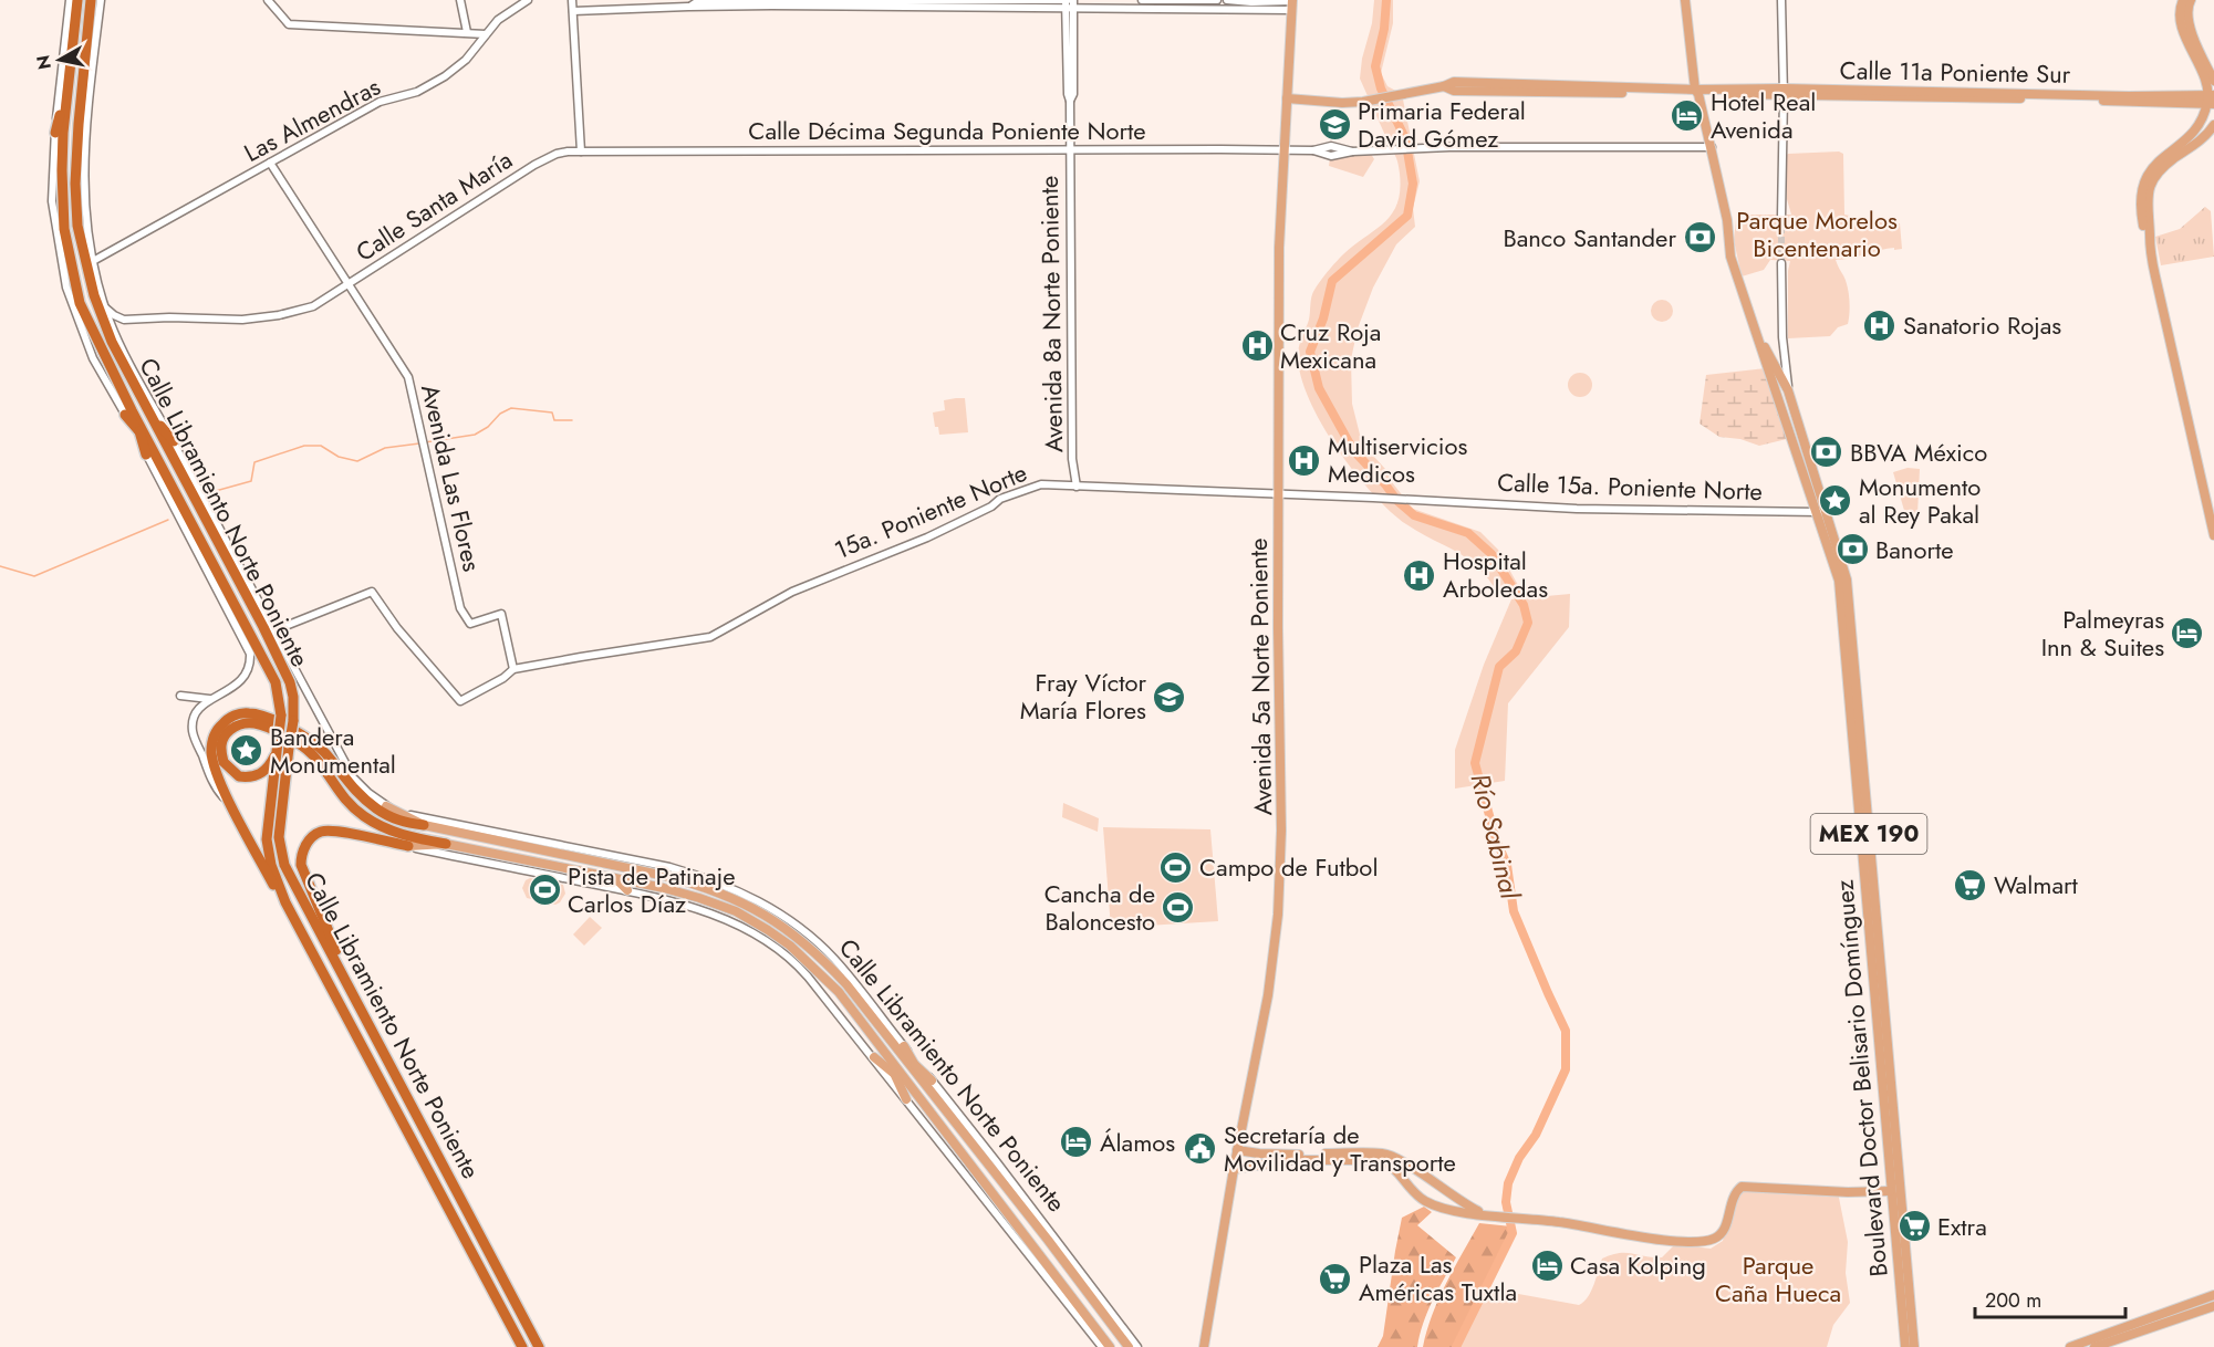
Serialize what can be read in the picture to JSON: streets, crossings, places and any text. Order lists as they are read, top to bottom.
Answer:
{
  "streets": {
    "highway": ["Calle Libramiento Norte Poniente"],
    "main road": [
      "Calle 11a Poniente Sur",
      "Avenida 5a Norte Poniente",
      "MEX 190",
      "Boulevard Doctor Belisario Domínguez"
    ],
    "street": [
      "Las Almendras",
      "Calle Décima Segunda Poniente Norte",
      "Calle Santa María",
      "Avenida 8a Norte Poniente",
      "Avenida Las Flores",
      "Calle 15a. Poniente Norte",
      "15a. Poniente Norte"
    ]
  },
  "crossings": [
    ["Calle 11a Poniente Sur", "MEX 190"],
    ["Las Almendras", "Avenida Las Flores"],
    ["Calle Décima Segunda Poniente Norte", "Calle Santa María"],
    ["Calle Décima Segunda Poniente Norte", "Avenida 8a Norte Poniente"],
    ["Calle Décima Segunda Poniente Norte", "Avenida 5a Norte Poniente"],
    ["Calle Décima Segunda Poniente Norte", "MEX 190"],
    ["Calle Santa María", "Avenida Las Flores"],
    ["Avenida 8a Norte Poniente", "15a. Poniente Norte"],
    ["Avenida Las Flores", "15a. Poniente Norte"],
    ["Calle 15a. Poniente Norte", "15a. Poniente Norte"],
    ["Calle 15a. Poniente Norte", "Boulevard Doctor Belisario Domínguez"],
    ["15a. Poniente Norte", "Avenida 5a Norte Poniente"],
    ["MEX 190", "Boulevard Doctor Belisario Domínguez"]
  ],
  "water": ["Río Sabinal"],
  "parks": ["Parque Morelos Bicentenario", "Parque Caña Hueca"],
  "places": {
    "hotel": [
      "Hotel Real Avenida",
      "Palmeyras Inn & Suites",
      "Álamos",
      "Casa Kolping"
    ],
    "school or university": ["Primaria Federal David Gómez", "Fray Víctor María Flores"],
    "bank": ["Banco Santander", "BBVA México", "Banorte"],
    "hospital": [
      "Sanatorio Rojas",
      "Cruz Roja Mexicana",
      "Multiservicios Medicos",
      "Hospital Arboledas"
    ],
    "place": ["Monumento al Rey Pakal", "Bandera Monumental"],
    "sports": ["Campo de Futbol", "Pista de Patinaje Carlos Díaz", "Cancha de Baloncesto"],
    "supermarket": ["Walmart", "Extra", "Plaza Las Américas Tuxtla"],
    "public building": ["Secretaría de Movilidad y Transporte"]
  },
  "scale_bar": "200 m",
  "north": "left"
}
